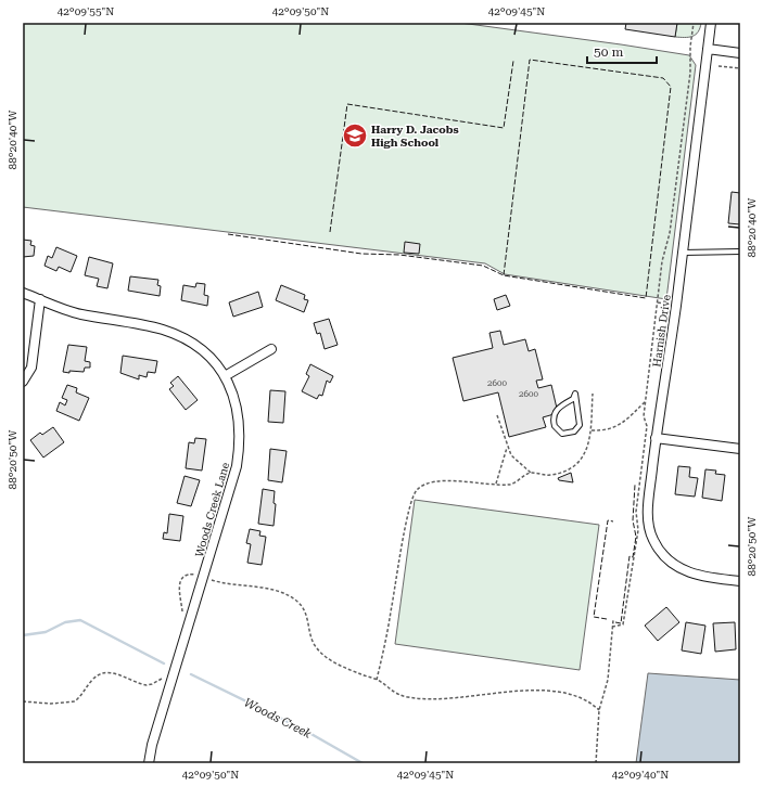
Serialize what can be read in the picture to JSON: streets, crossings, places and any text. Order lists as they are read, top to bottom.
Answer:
{
  "streets": {
    "street": ["Harnish Drive", "Woods Creek Lane"]
  },
  "water": ["Woods Creek"],
  "places": {
    "school or university": ["Harry D. Jacobs High School"]
  },
  "house_numbers": ["2600", "2600"],
  "scale_bar": "50 m",
  "coordinates": [
    "42°09'55\"N",
    "42°09'50\"N",
    "42°09'45\"N",
    "88°20'40\"W",
    "88°20'50\"W",
    "42°09'40\"N"
  ]
}
